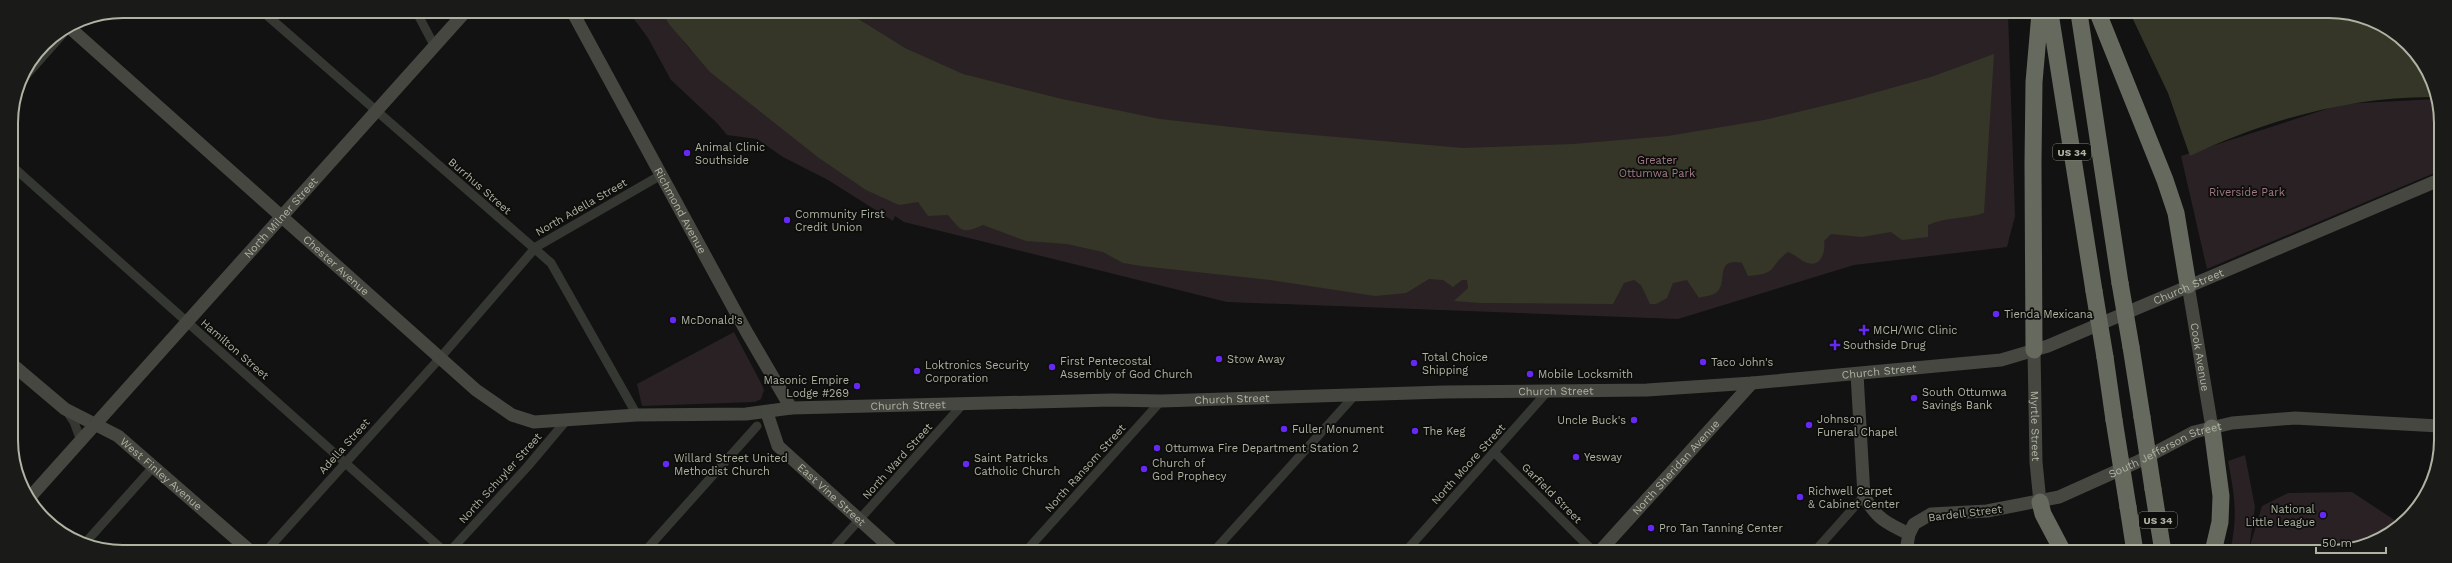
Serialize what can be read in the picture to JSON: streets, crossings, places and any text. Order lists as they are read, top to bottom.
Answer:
{
  "streets": {
    "highway": ["US 34"],
    "main road": [
      "Richmond Avenue",
      "North Milner Street",
      "Chester Avenue",
      "Church Street",
      "Cook Avenue",
      "Myrtle Street",
      "South Jefferson Street",
      "North Sheridan Avenue",
      "West Finley Avenue",
      "East Vine Street",
      "Bardell Street"
    ],
    "street": [
      "Burrhus Street",
      "North Adella Street",
      "Hamilton Street",
      "Adella Street",
      "North Ward Street",
      "North Moore Street",
      "North Ransom Street",
      "North Schuyler Street",
      "Garfield Street"
    ]
  },
  "crossings": [
    ["Burrhus Street", "North Adella Street"],
    ["Burrhus Street", "North Milner Street"],
    ["Burrhus Street", "Chester Avenue"],
    ["Burrhus Street", "Church Street"],
    ["North Adella Street", "Richmond Avenue"],
    ["North Adella Street", "Chester Avenue"],
    ["North Adella Street", "Adella Street"],
    ["Richmond Avenue", "Church Street"],
    ["North Milner Street", "Chester Avenue"],
    ["North Milner Street", "Hamilton Street"],
    ["North Milner Street", "West Finley Avenue"],
    ["Chester Avenue", "Church Street"],
    ["Chester Avenue", "Adella Street"],
    ["Chester Avenue", "North Schuyler Street"],
    ["Church Street", "Cook Avenue"],
    ["Church Street", "Myrtle Street"],
    ["Church Street", "North Ward Street"],
    ["Church Street", "North Moore Street"],
    ["Church Street", "North Sheridan Avenue"],
    ["Church Street", "North Ransom Street"],
    ["Church Street", "East Vine Street"],
    ["Hamilton Street", "Adella Street"],
    ["Cook Avenue", "South Jefferson Street"],
    ["Myrtle Street", "South Jefferson Street"],
    ["Myrtle Street", "Bardell Street"],
    ["South Jefferson Street", "Bardell Street"],
    ["North Ward Street", "East Vine Street"],
    ["North Moore Street", "Garfield Street"]
  ],
  "parks": ["Greater Ottumwa Park", "Riverside Park"],
  "places": {
    "other": [
      "Animal Clinic Southside",
      "Community First Credit Union",
      "Tienda Mexicana",
      "McDonald's",
      "Stow Away",
      "Taco John's",
      "Total Choice Shipping",
      "First Pentecostal Assembly of God Church",
      "Loktronics Security Corporation",
      "Mobile Locksmith",
      "Masonic Empire Lodge #269",
      "South Ottumwa Savings Bank",
      "Uncle Buck's",
      "Johnson Funeral Chapel",
      "Fuller Monument",
      "The Keg",
      "Ottumwa Fire Department Station 2",
      "Yesway",
      "Willard Street United Methodist Church",
      "Saint Patricks Catholic Church",
      "Church of God Prophecy",
      "Richwell Carpet & Cabinet Center",
      "National Little League",
      "Pro Tan Tanning Center"
    ],
    "health": ["MCH/WIC Clinic", "Southside Drug"]
  },
  "scale_bar": "50 m"
}
